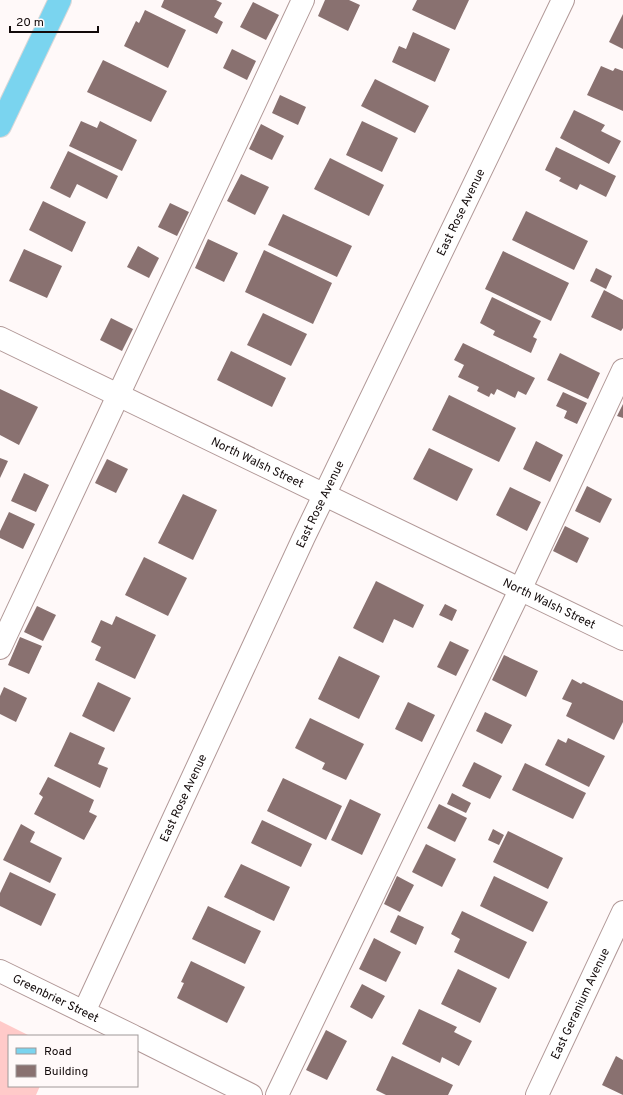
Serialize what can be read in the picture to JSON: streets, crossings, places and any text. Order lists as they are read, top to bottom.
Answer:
{
  "streets": {
    "street": [
      "East Rose Avenue",
      "North Walsh Street",
      "Greenbrier Street",
      "East Geranium Avenue"
    ]
  },
  "crossings": [
    ["East Rose Avenue", "North Walsh Street"],
    ["East Rose Avenue", "Greenbrier Street"]
  ],
  "legend": ["Road", "Building"],
  "scale_bar": "20 m"
}
